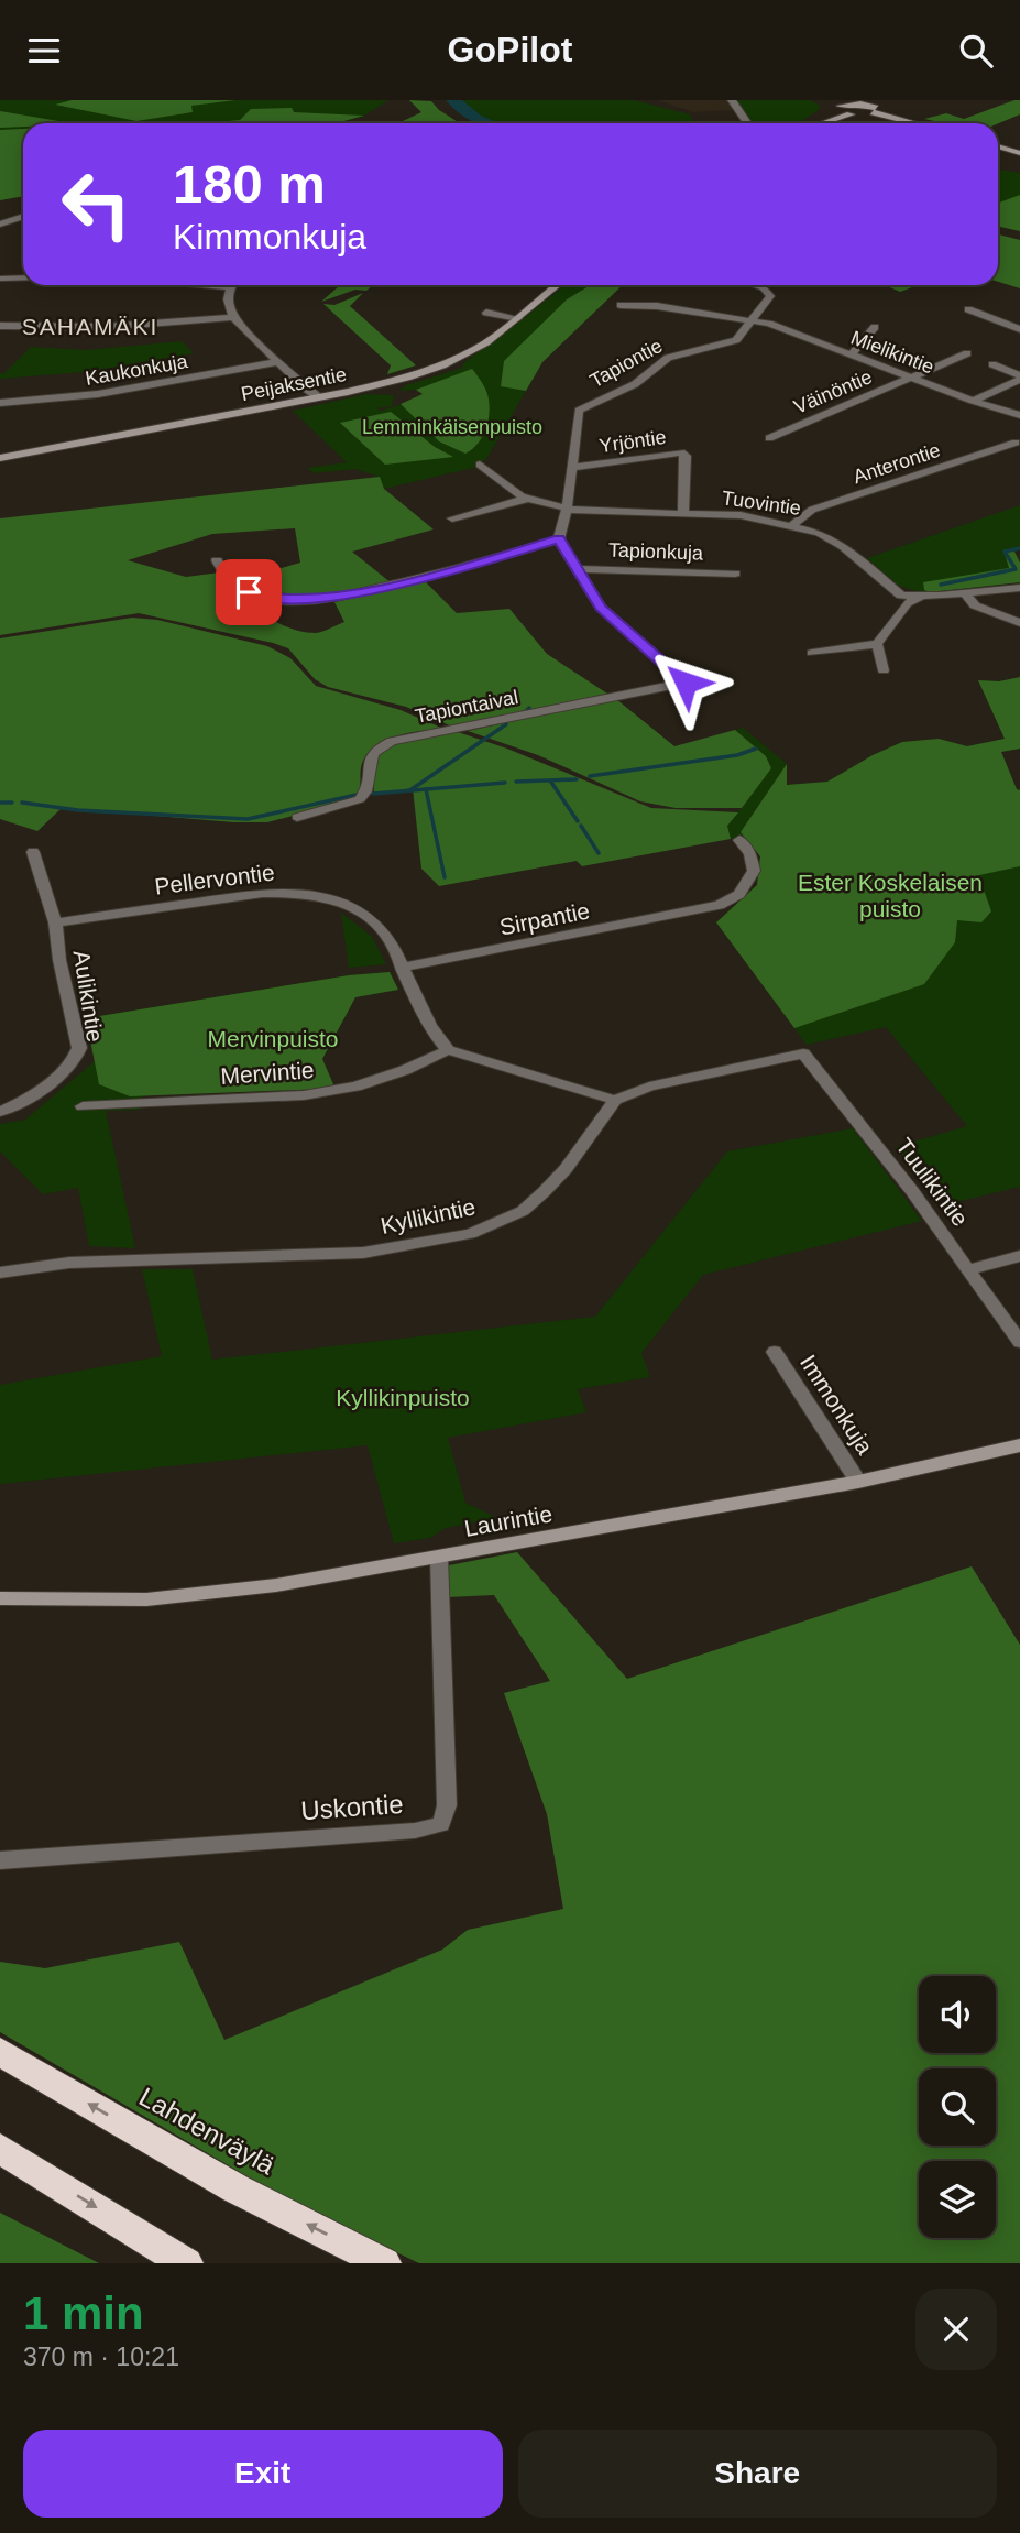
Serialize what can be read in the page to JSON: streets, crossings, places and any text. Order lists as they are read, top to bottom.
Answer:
{
  "streets": {
    "highway": ["Lahdenväylä"],
    "street": [
      "Mielikintie",
      "Tapiontie",
      "Kaukonkuja",
      "Peijaksentie",
      "Väinöntie",
      "Yrjöntie",
      "Anterontie",
      "Tuovintie",
      "Tapionkuja",
      "Tapiontaival",
      "Pellervontie",
      "Sirpantie",
      "Aulikintie",
      "Mervintie",
      "Tuulikintie",
      "Kyllikintie",
      "Immonkuja",
      "Laurintie",
      "Uskontie"
    ]
  },
  "crossings": [
    ["Mielikintie", "Tapiontie"],
    ["Mielikintie", "Väinöntie"],
    ["Tapiontie", "Yrjöntie"],
    ["Tapiontie", "Tuovintie"],
    ["Yrjöntie", "Tuovintie"],
    ["Anterontie", "Tuovintie"],
    ["Tapionkuja", "Tapiontaival"],
    ["Pellervontie", "Sirpantie"],
    ["Pellervontie", "Aulikintie"],
    ["Pellervontie", "Mervintie"],
    ["Tuulikintie", "Kyllikintie"],
    ["Immonkuja", "Laurintie"],
    ["Laurintie", "Uskontie"]
  ],
  "districts": ["SAHAMÄKI"],
  "parks": [
    "Lemminkäisenpuisto",
    "Ester Koskelaisen puisto",
    "Mervinpuisto",
    "Kyllikinpuisto"
  ],
  "page": {
    "header": "GoPilot",
    "turn": ["180 m", "Kimmonkuja"],
    "heading": ["1 min", "370 m · 10:21"],
    "buttons": ["Exit", "Share"]
  }
}
